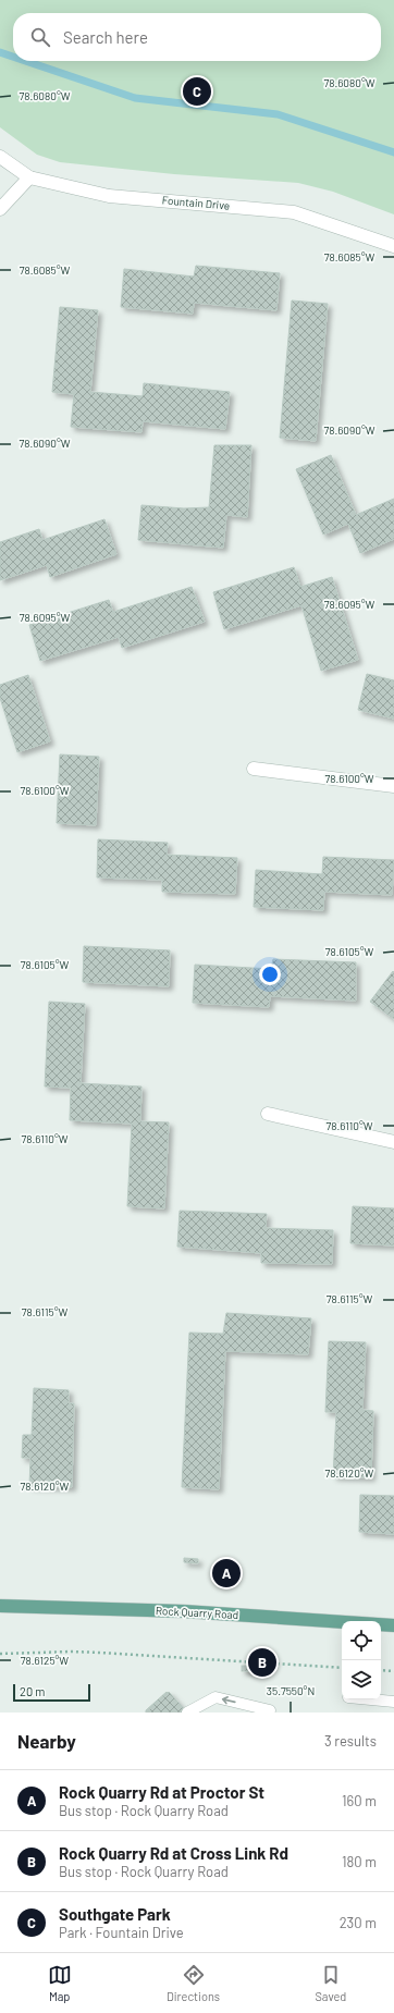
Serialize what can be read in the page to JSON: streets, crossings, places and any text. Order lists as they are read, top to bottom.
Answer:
{
  "streets": {
    "main road": ["Rock Quarry Road"],
    "street": ["Fountain Drive"]
  },
  "scale_bar": "20 m",
  "page": {
    "search": "Search here",
    "pins": ["C", "A", "B"],
    "scale": "20 m",
    "heading": ["Nearby", "3 results"],
    "list": [
      {
        "mark": "A",
        "name": "Rock Quarry Rd at Proctor St",
        "note": "Bus stop · Rock Quarry Road",
        "value": "160 m"
      },
      {
        "mark": "B",
        "name": "Rock Quarry Rd at Cross Link Rd",
        "note": "Bus stop · Rock Quarry Road",
        "value": "180 m"
      },
      {
        "mark": "C",
        "name": "Southgate Park",
        "note": "Park · Fountain Drive",
        "value": "230 m"
      }
    ],
    "nav": ["Map", "Directions", "Saved"]
  },
  "coordinates": [
    "78.6080°W",
    "78.6085°W",
    "78.6090°W",
    "78.6095°W",
    "78.6100°W",
    "78.6105°W",
    "78.6110°W",
    "78.6115°W",
    "78.6120°W",
    "78.6125°W",
    "35.7550°N"
  ]
}
